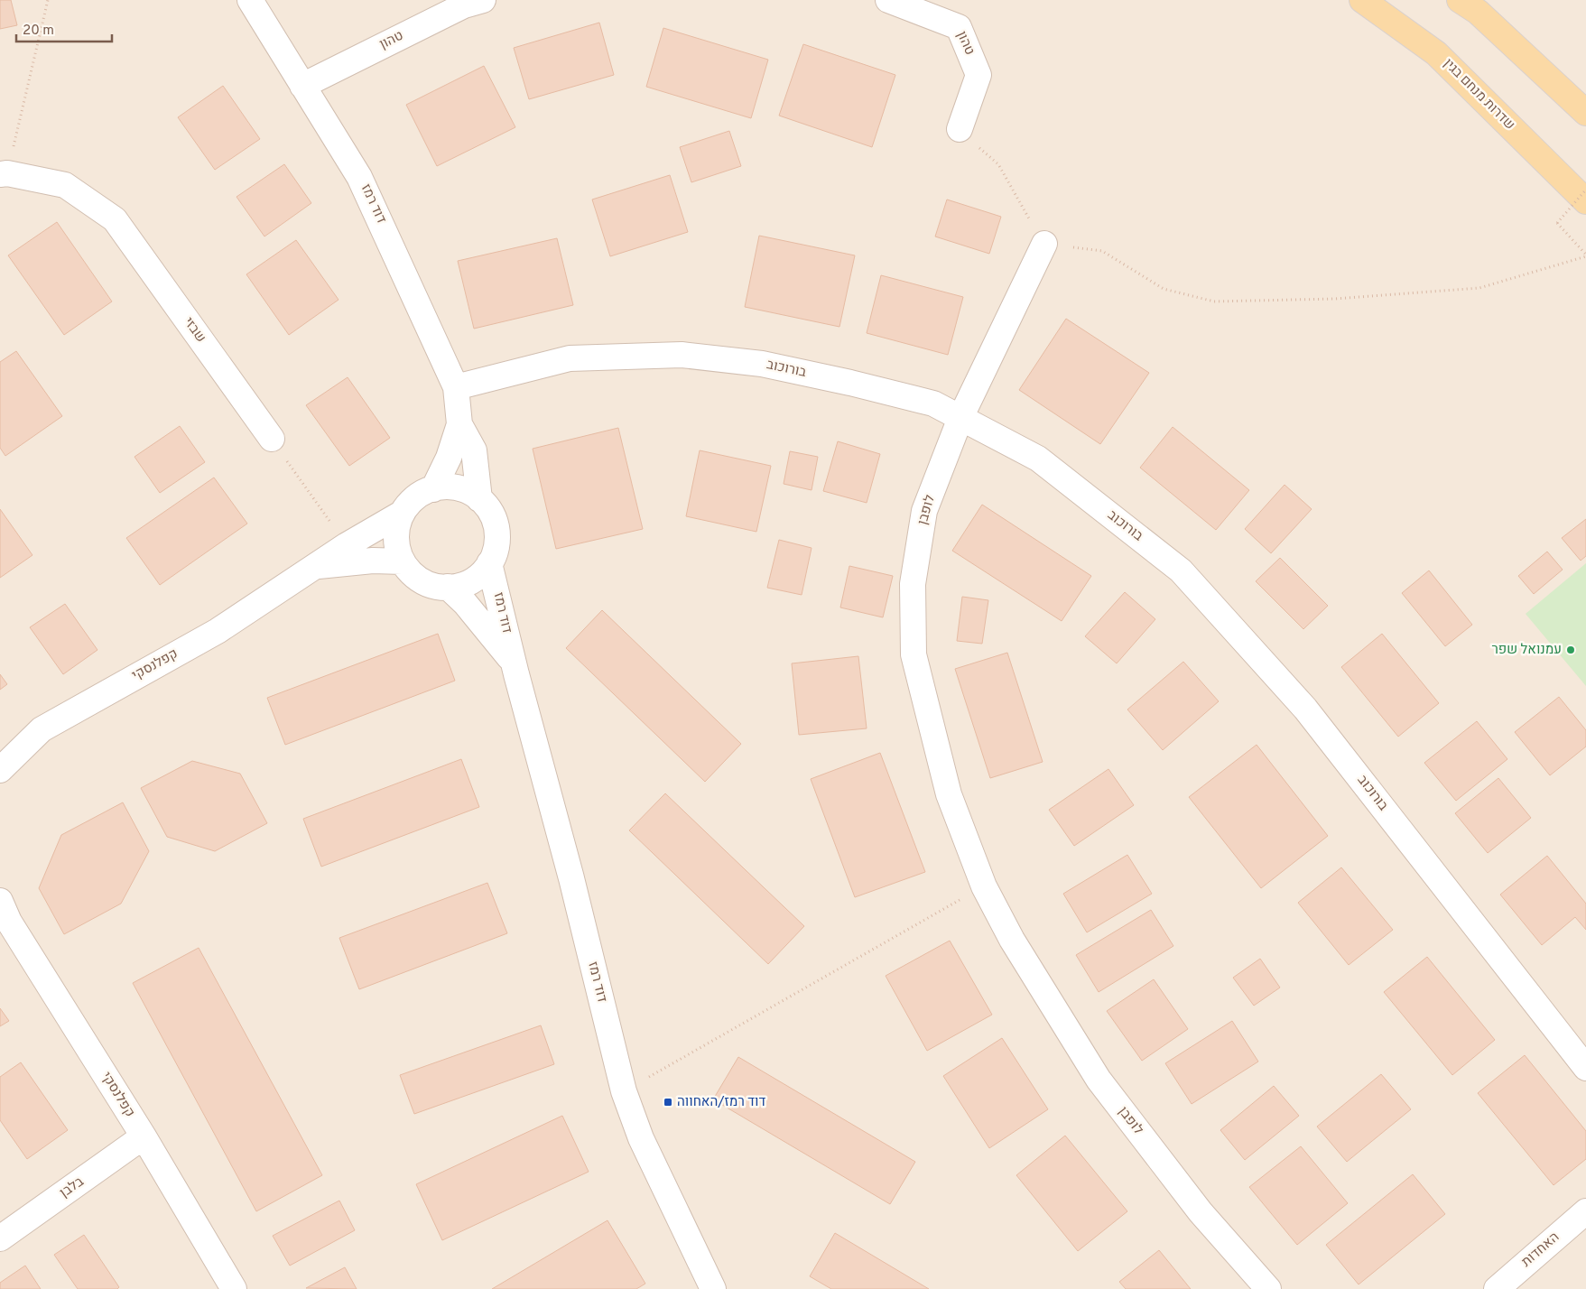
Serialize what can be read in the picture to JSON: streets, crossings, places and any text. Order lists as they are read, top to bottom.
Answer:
{
  "streets": {
    "main road": ["שדרות מנחם בגין"],
    "street": [
      "טהון",
      "דוד רמז",
      "שבזי",
      "בורוכוב",
      "לופבן",
      "קפלנסקי",
      "בלבן",
      "האחדות"
    ]
  },
  "crossings": [
    ["טהון", "דוד רמז"],
    ["דוד רמז", "בורוכוב"],
    ["דוד רמז", "קפלנסקי"],
    ["בורוכוב", "לופבן"],
    ["קפלנסקי", "בלבן"]
  ],
  "places": {
    "other": ["עמנואל שפר"],
    "transit": ["דוד רמז/האחווה"]
  },
  "scale_bar": "20 m"
}
